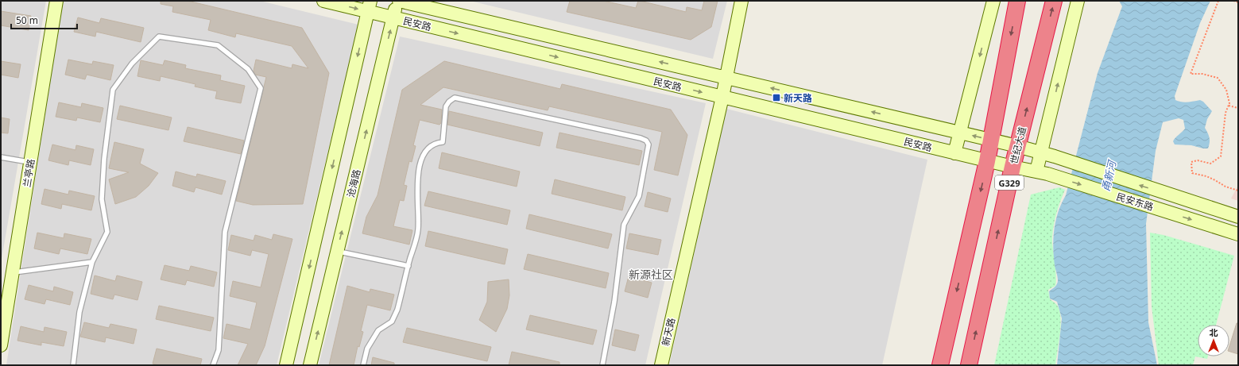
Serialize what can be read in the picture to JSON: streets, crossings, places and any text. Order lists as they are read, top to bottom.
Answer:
{
  "streets": {
    "highway": ["世纪大道", "G329"],
    "main road": [
      "民安路",
      "兰亭路",
      "沧海路",
      "民安东路",
      "新天路"
    ]
  },
  "crossings": [
    ["民安路", "世纪大道"],
    ["民安路", "G329"],
    ["民安路", "沧海路"],
    ["民安路", "民安东路"],
    ["民安路", "新天路"],
    ["世纪大道", "民安东路"]
  ],
  "districts": ["新源社区"],
  "water": ["甬新河"],
  "places": {
    "transit": ["新天路"]
  },
  "scale_bar": "50 m",
  "north": "top"
}
